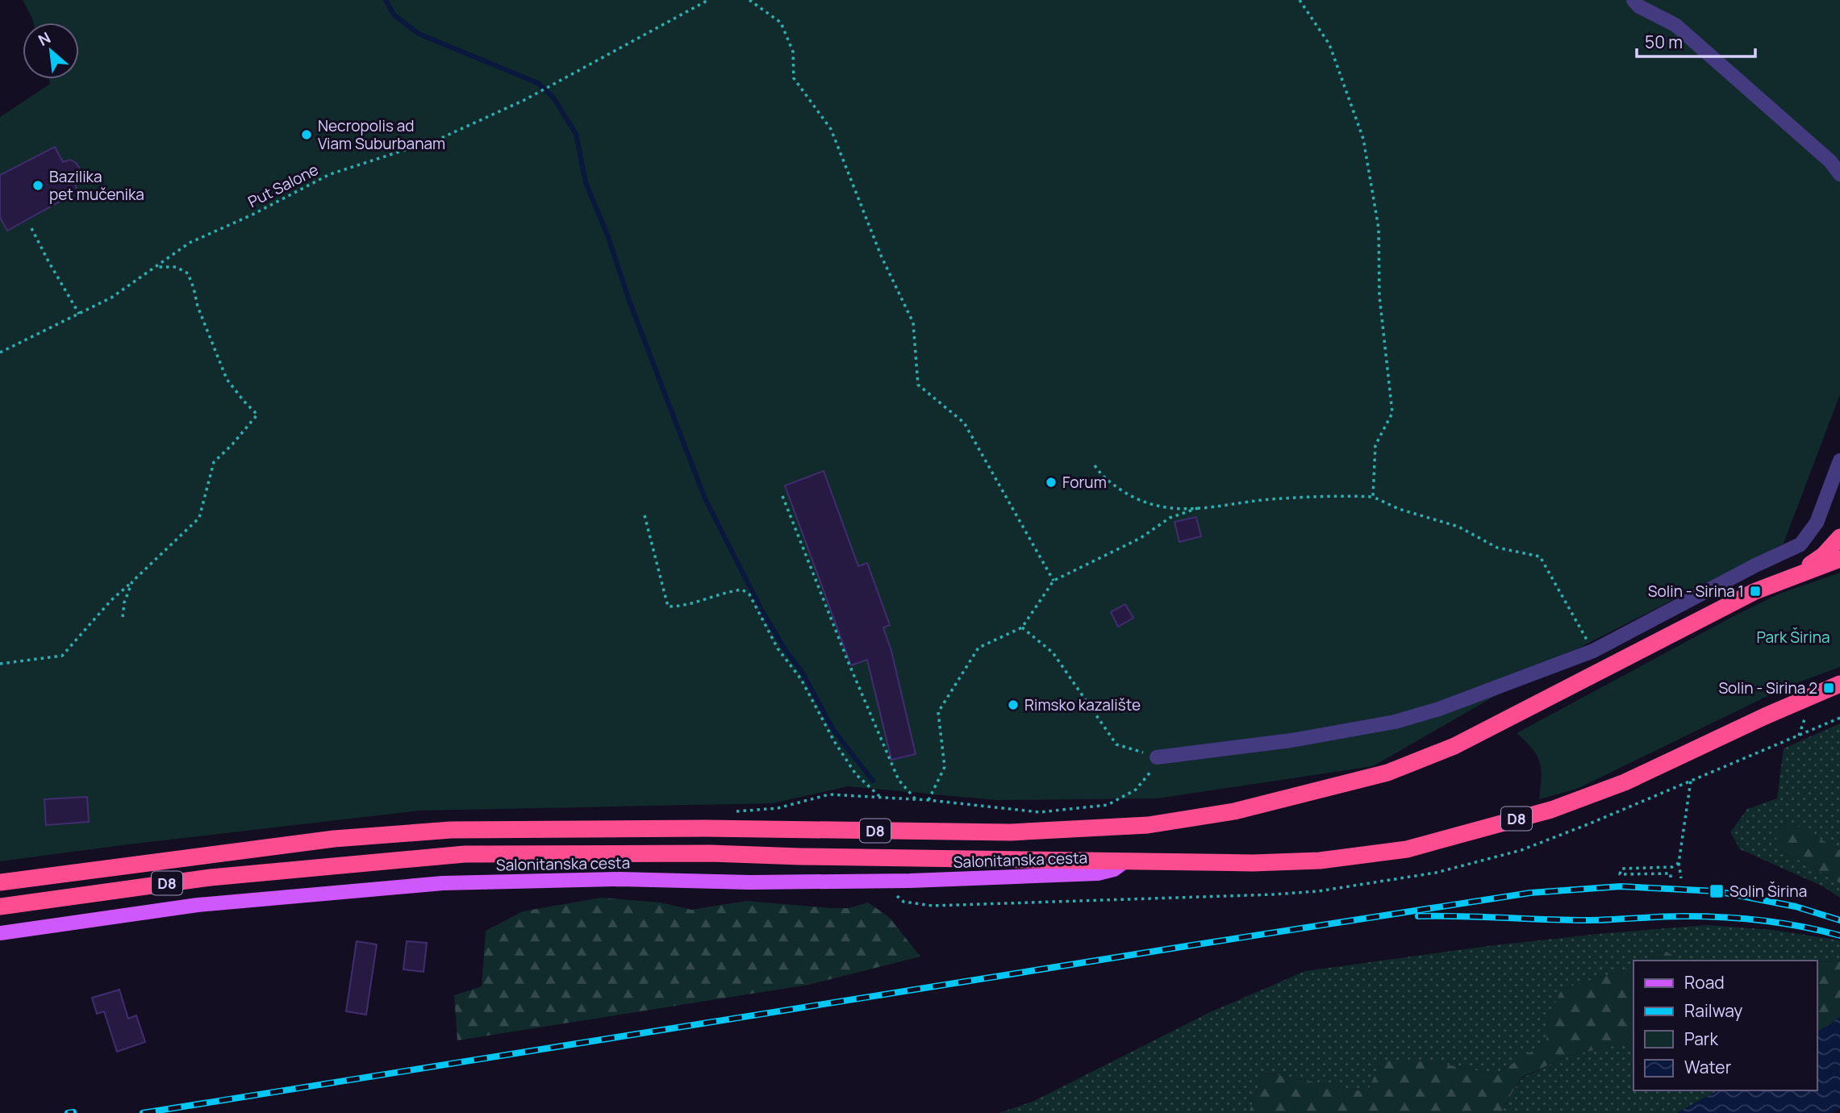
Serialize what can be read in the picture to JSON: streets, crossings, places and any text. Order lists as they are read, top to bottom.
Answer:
{
  "streets": {
    "highway": ["D8"],
    "main road": ["Salonitanska cesta"],
    "path": ["Put Salone"]
  },
  "crossings": [
    ["D8", "Salonitanska cesta"]
  ],
  "parks": ["Park Širina"],
  "places": {
    "other": [
      "Necropolis ad Viam Suburbanam",
      "Bazilika pet mučenika",
      "Forum",
      "Rimsko kazalište"
    ],
    "transit": ["Solin - Sirina 1", "Solin - Sirina 2", "Solin Širina"]
  },
  "legend": [
    "Road",
    "Railway",
    "Park",
    "Water"
  ],
  "scale_bar": "50 m",
  "north": "top left"
}
